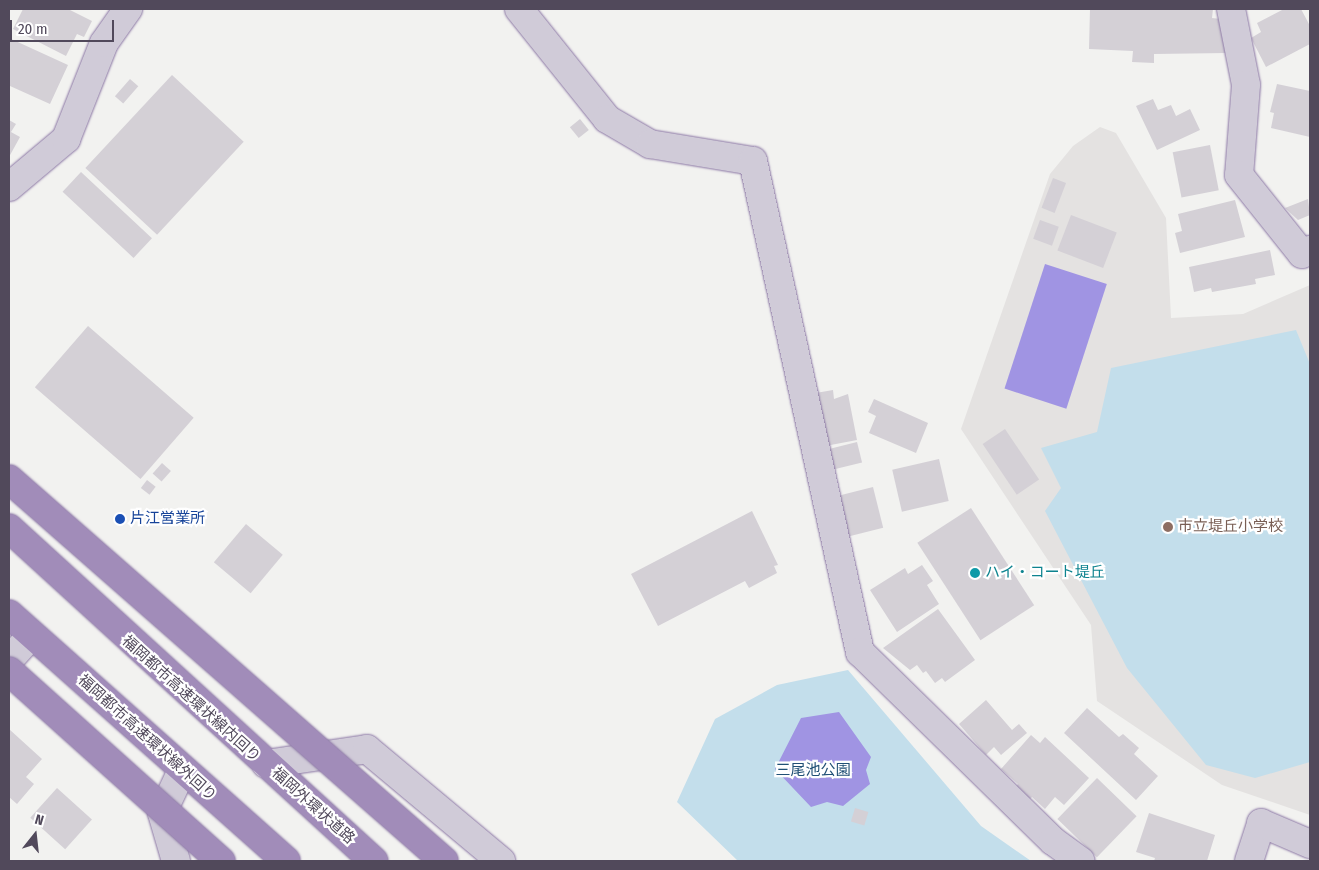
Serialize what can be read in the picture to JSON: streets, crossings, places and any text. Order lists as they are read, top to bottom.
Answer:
{
  "streets": {
    "highway": ["福岡都市高速環状線内回り", "福岡都市高速環状線外回り", "福岡外環状道路"]
  },
  "crossings": [
    ["福岡都市高速環状線内回り", "福岡外環状道路"]
  ],
  "parks": ["三尾池公園"],
  "places": ["片江営業所", "市立堤丘小学校", "ハイ・コート堤丘"],
  "scale_bar": "20 m",
  "north": "top"
}
